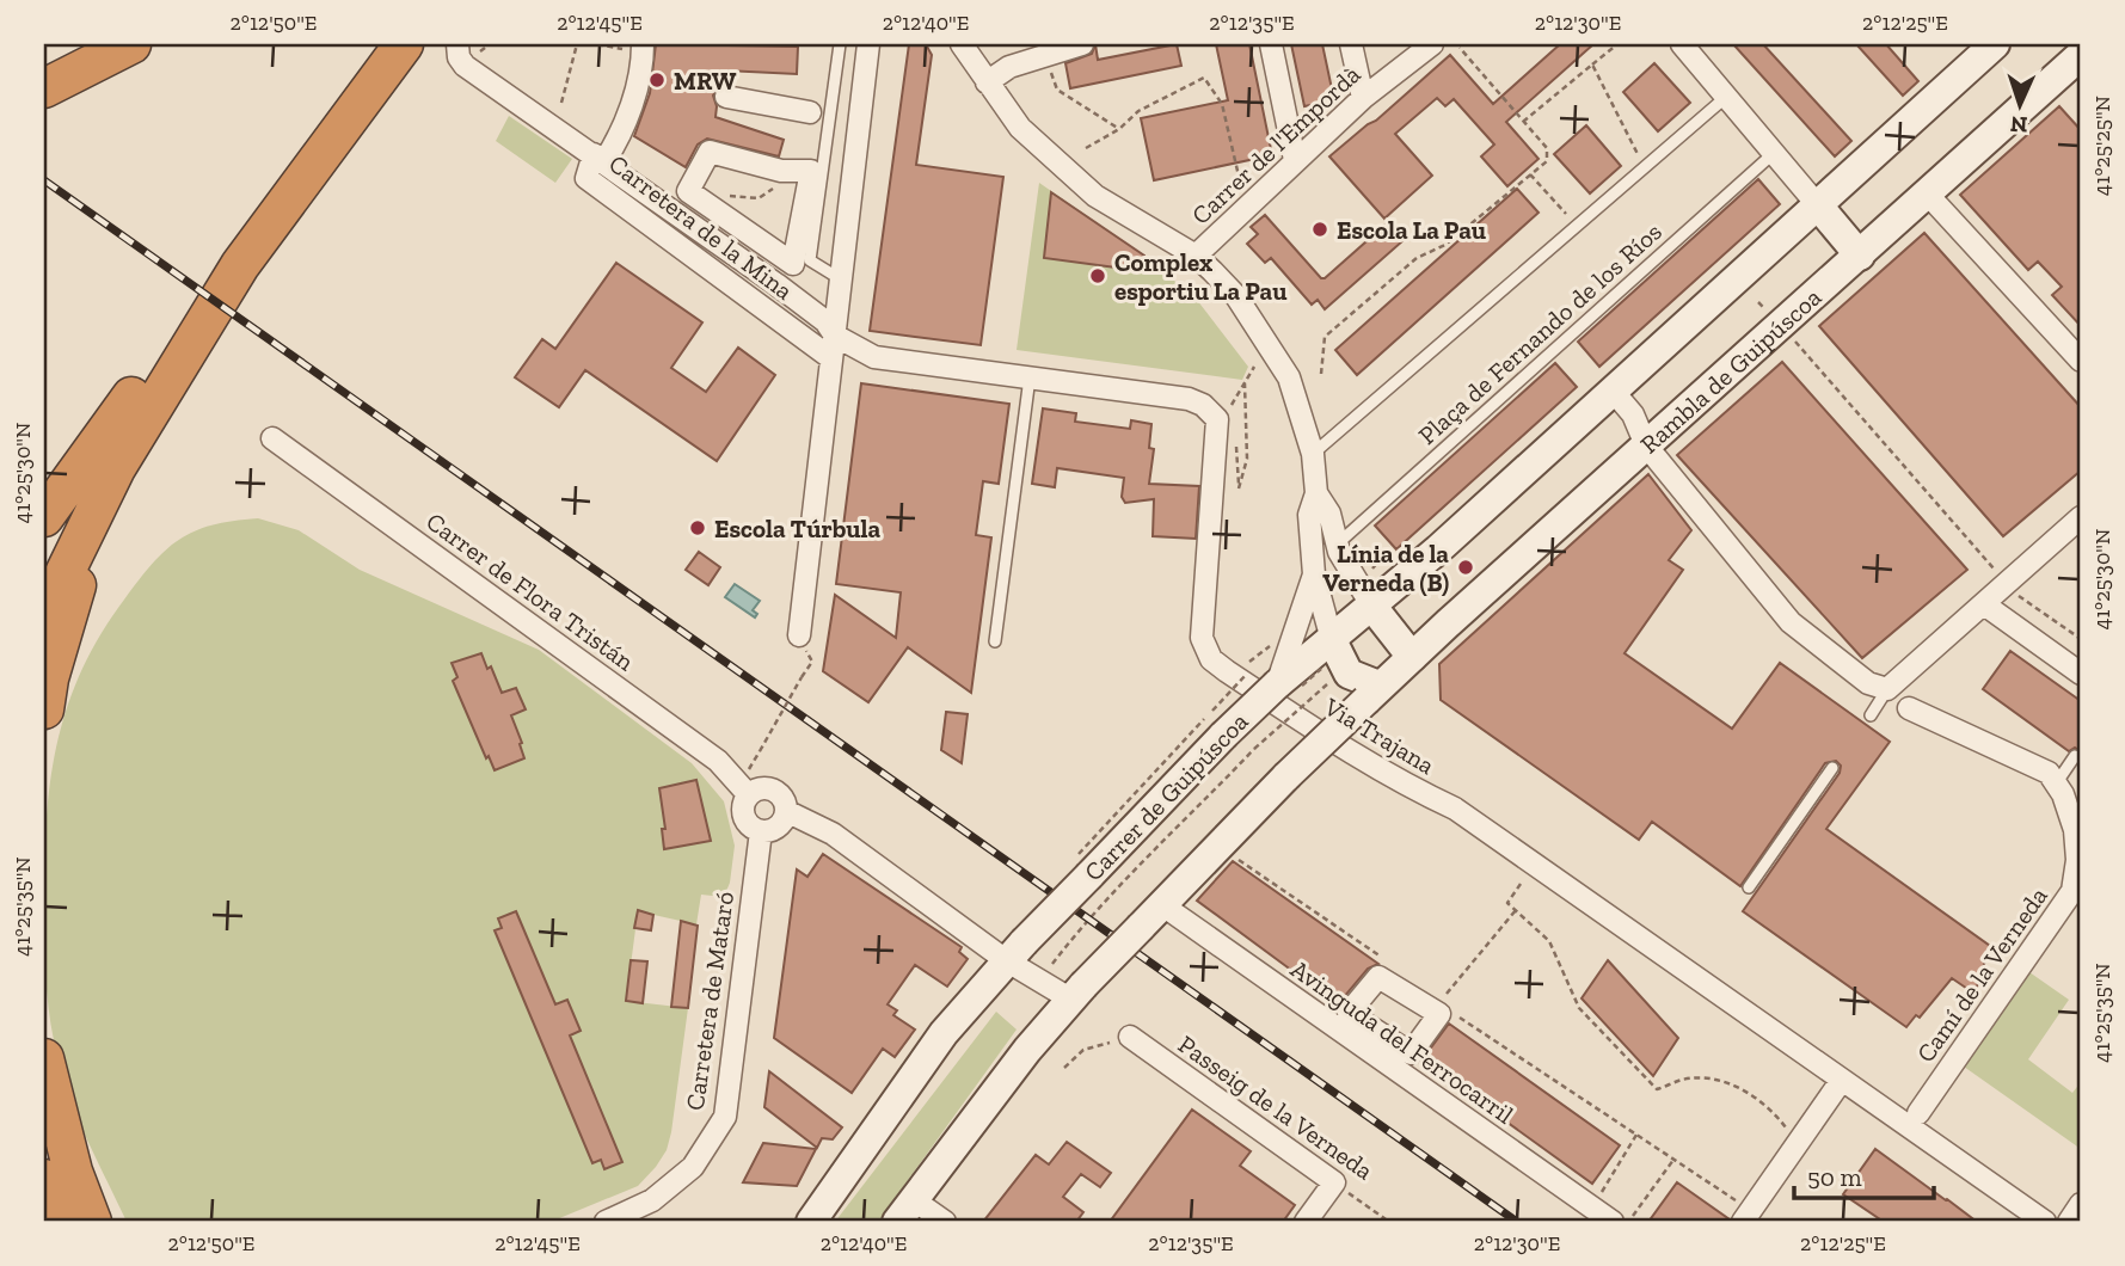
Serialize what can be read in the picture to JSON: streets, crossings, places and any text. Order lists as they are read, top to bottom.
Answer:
{
  "streets": {
    "street": [
      "Carrer de l'Empordà",
      "Carretera de la Mina",
      "Rambla de Guipúscoa",
      "Carrer de Flora Tristán",
      "Via Trajana",
      "Carrer de Guipúscoa",
      "Camí de la Verneda",
      "Carretera de Mataró",
      "Avinguda del Ferrocarril",
      "Passeig de la Verneda"
    ],
    "lane": ["Plaça de Fernando de los Ríos"]
  },
  "crossings": [
    ["Carretera de la Mina", "Via Trajana"],
    ["Carrer de Flora Tristán", "Carretera de Mataró"]
  ],
  "places": [
    "MRW",
    "Escola La Pau",
    "Complex esportiu La Pau",
    "Escola Túrbula",
    "Línia de la Verneda (B)"
  ],
  "scale_bar": "50 m",
  "north": "bottom",
  "coordinates": [
    "2°12'50\"E",
    "2°12'45\"E",
    "2°12'40\"E",
    "2°12'35\"E",
    "2°12'30\"E",
    "2°12'25\"E",
    "41°25'25\"N",
    "41°25'30\"N",
    "41°25'35\"N"
  ]
}
